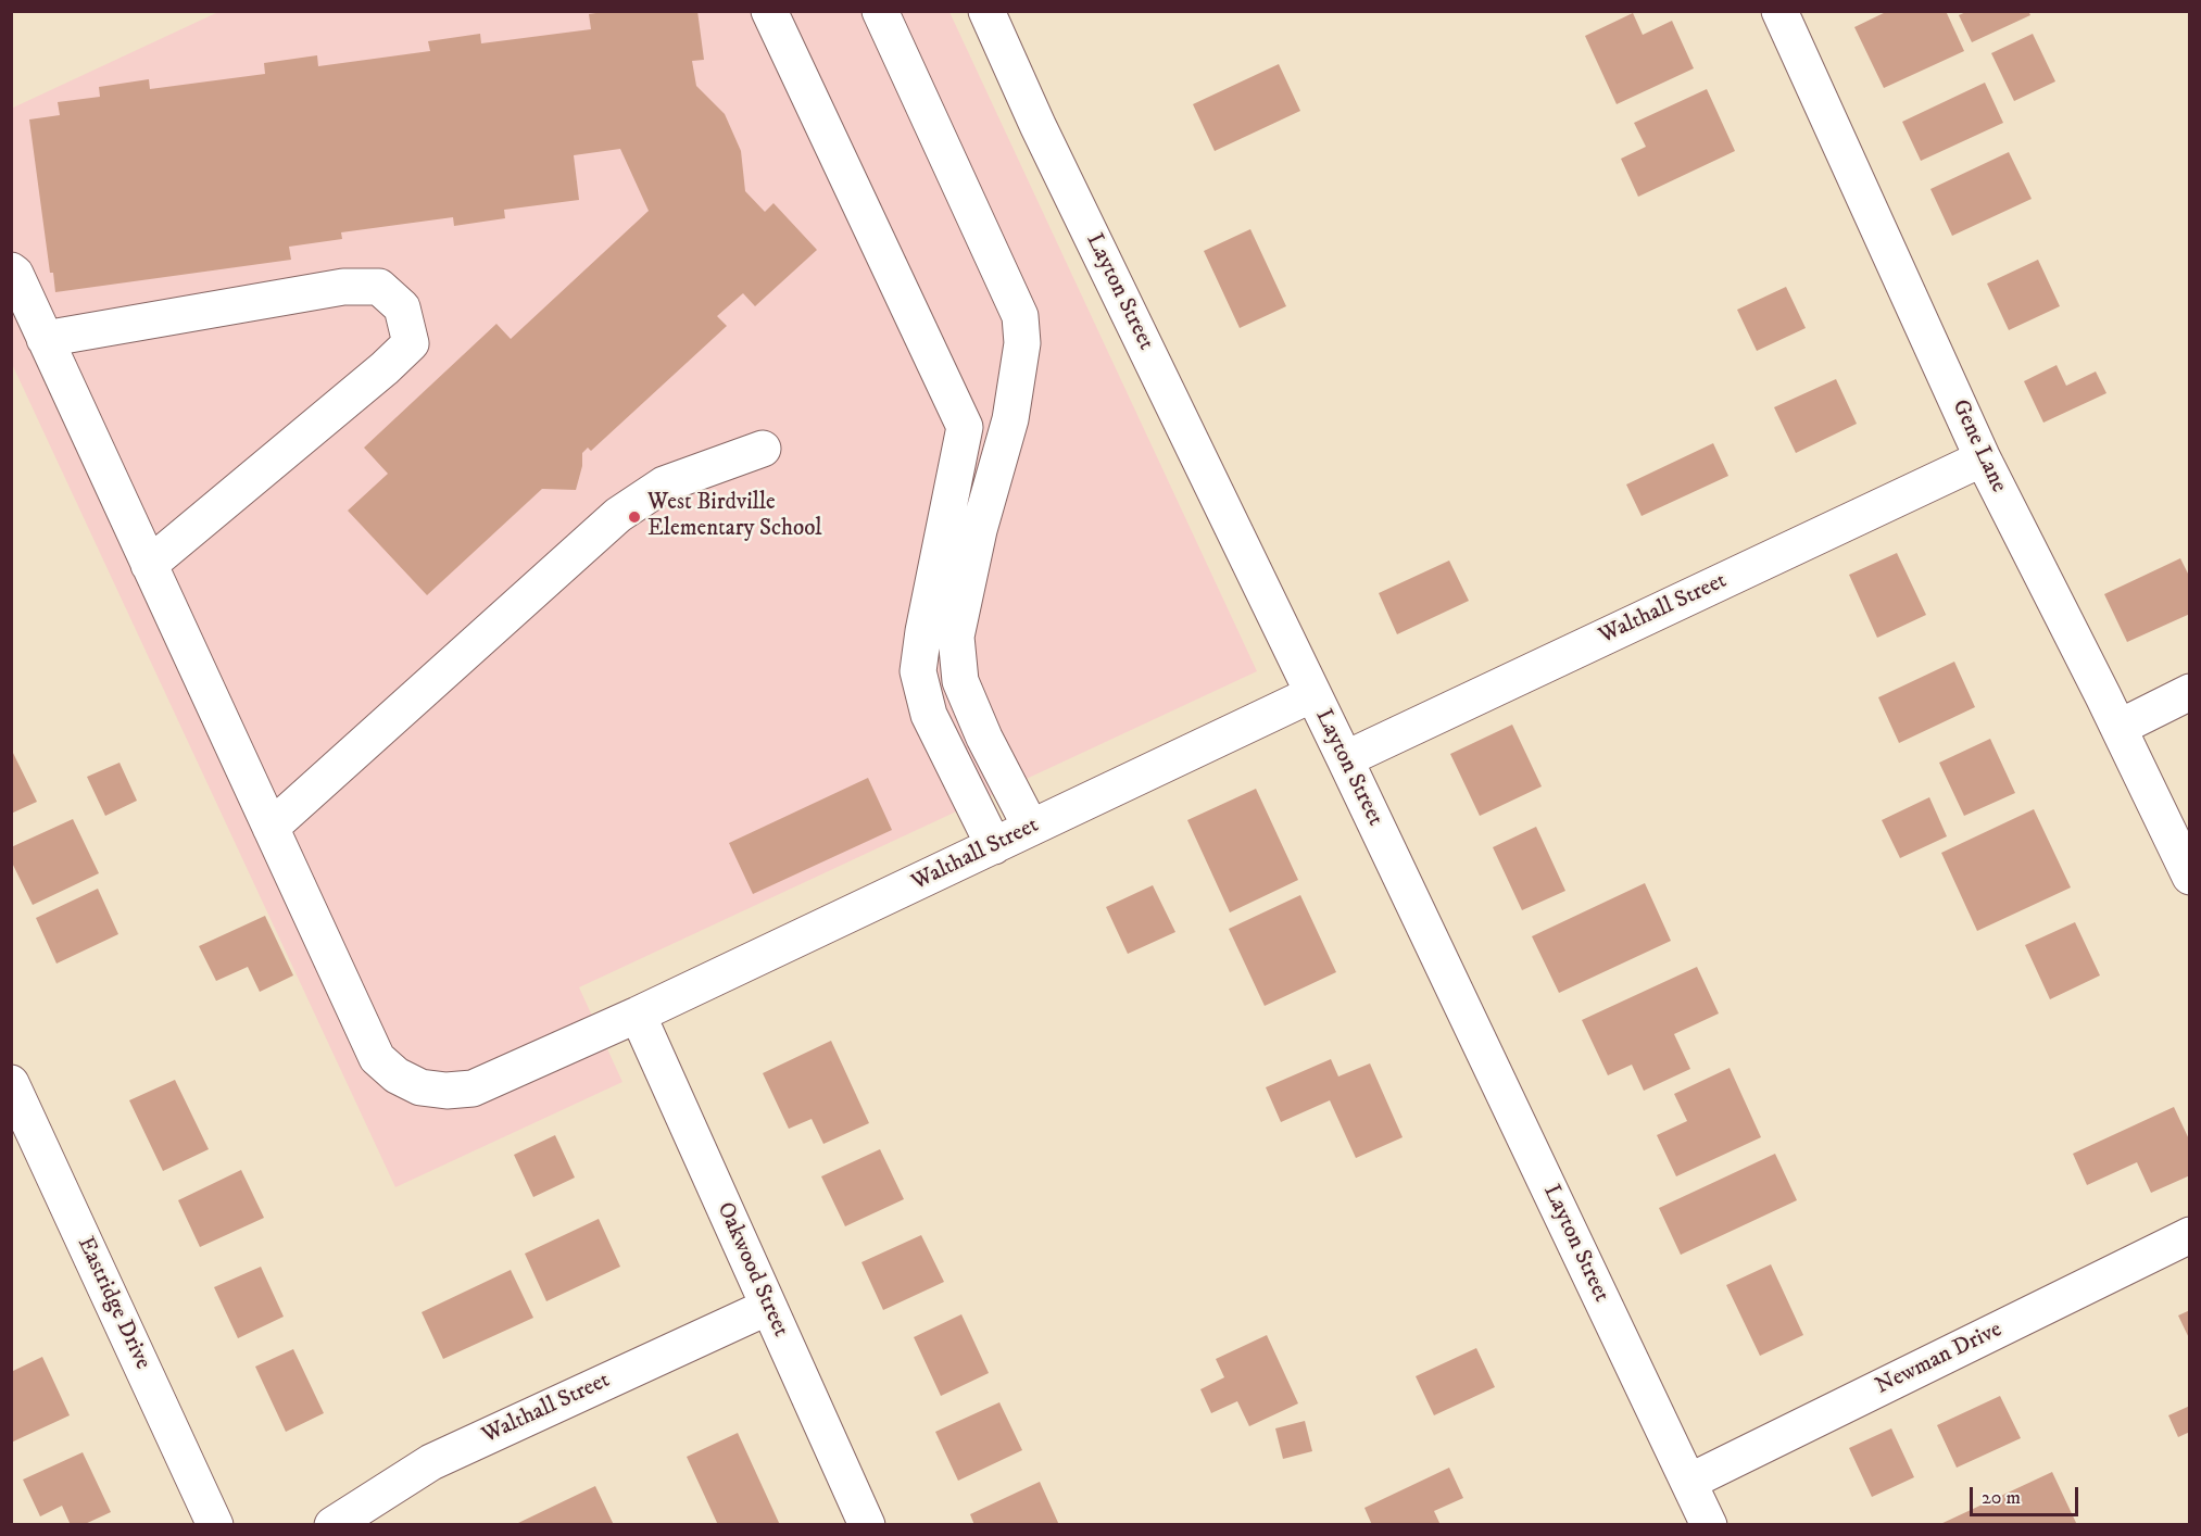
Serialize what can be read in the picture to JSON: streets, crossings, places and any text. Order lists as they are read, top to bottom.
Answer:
{
  "streets": {
    "street": [
      "Layton Street",
      "Gene Lane",
      "Walthall Street",
      "Oakwood Street",
      "Eastridge Drive",
      "Newman Drive"
    ]
  },
  "crossings": [
    ["Layton Street", "Walthall Street"],
    ["Layton Street", "Newman Drive"],
    ["Gene Lane", "Walthall Street"],
    ["Walthall Street", "Oakwood Street"]
  ],
  "places": ["West Birdville Elementary School"],
  "scale_bar": "20 m"
}
